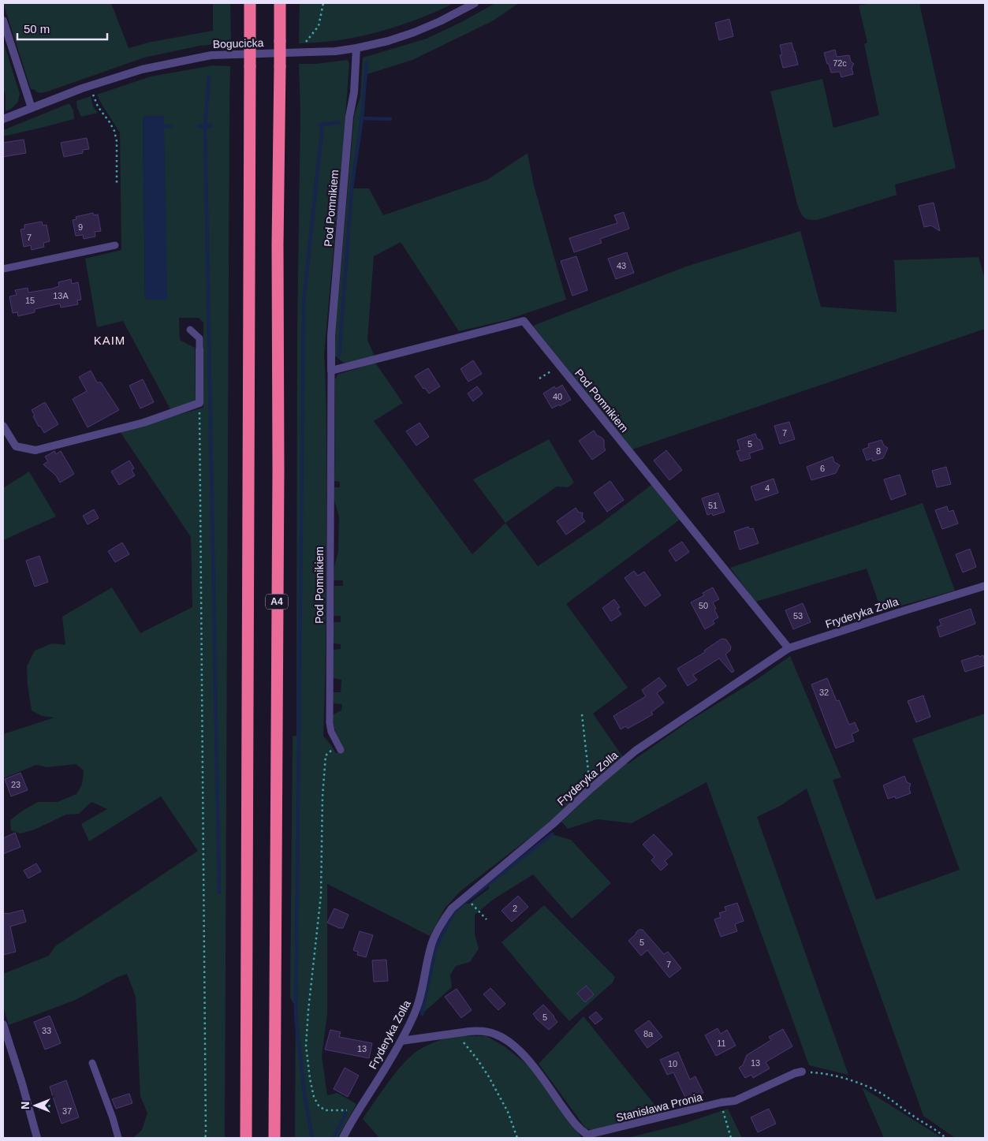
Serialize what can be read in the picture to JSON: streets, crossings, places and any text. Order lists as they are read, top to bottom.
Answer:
{
  "streets": {
    "highway": ["A4"],
    "street": [
      "Bogucicka",
      "Pod Pomnikiem",
      "Fryderyka Zolla",
      "Stanisława Pronia"
    ]
  },
  "crossings": [
    ["Bogucicka", "Pod Pomnikiem"],
    ["Pod Pomnikiem", "Fryderyka Zolla"],
    ["Fryderyka Zolla", "Stanisława Pronia"]
  ],
  "districts": ["KAIM"],
  "house_numbers": [
    "72c",
    "9",
    "7",
    "43",
    "13A",
    "15",
    "40",
    "7",
    "5",
    "8",
    "6",
    "4",
    "51",
    "50",
    "53",
    "32",
    "23",
    "2",
    "5",
    "7",
    "5",
    "33",
    "8a",
    "11",
    "13",
    "13",
    "10",
    "37"
  ],
  "scale_bar": "50 m",
  "north": "left"
}
